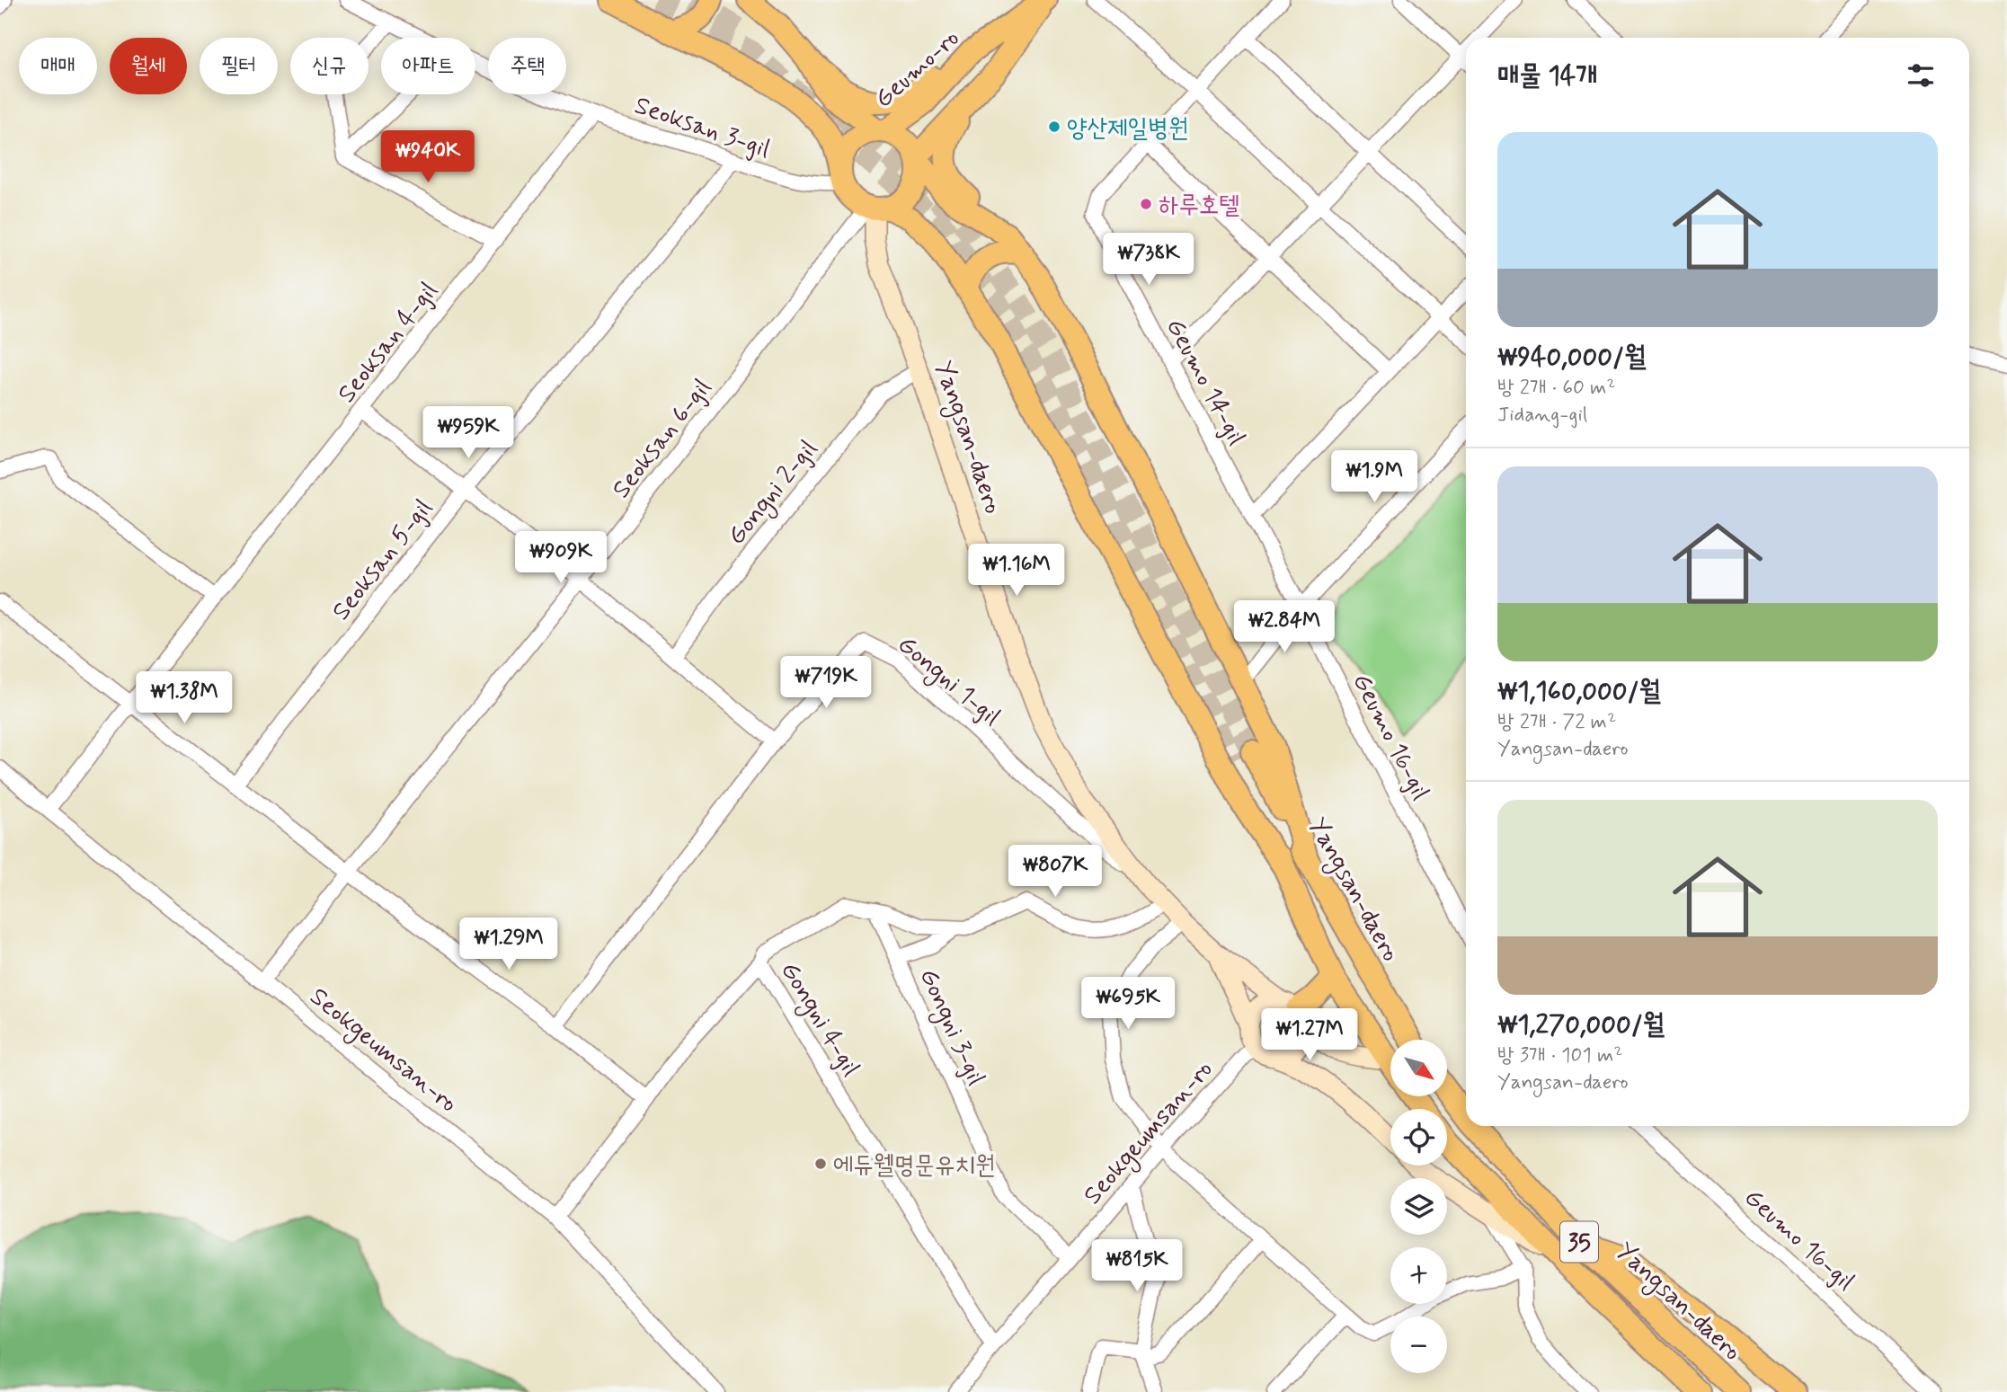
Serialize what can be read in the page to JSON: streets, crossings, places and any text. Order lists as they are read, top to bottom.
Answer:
{
  "streets": {
    "main road": ["Geumo-ro", "Yangsan-daero", "35"],
    "street": [
      "Seoksan 3-gil",
      "Seoksan 4-gil",
      "Geumo 14-gil",
      "Seoksan 6-gil",
      "Gongni 2-gil",
      "Seoksan 5-gil",
      "Gongni 1-gil",
      "Geumo 16-gil",
      "Gongni 4-gil",
      "Gongni 3-gil",
      "Seokgeumsan-ro"
    ]
  },
  "crossings": [
    ["Geumo-ro", "Seoksan 3-gil"],
    ["Geumo-ro", "Yangsan-daero"],
    ["Geumo-ro", "Seoksan 6-gil"],
    ["Seoksan 3-gil", "Seoksan 4-gil"],
    ["Seoksan 3-gil", "Yangsan-daero"],
    ["Seoksan 3-gil", "Seoksan 6-gil"],
    ["Seoksan 3-gil", "Seoksan 5-gil"],
    ["Seoksan 4-gil", "Seokgeumsan-ro"],
    ["Geumo 14-gil", "Geumo 16-gil"],
    ["Yangsan-daero", "Seoksan 6-gil"],
    ["Yangsan-daero", "Gongni 2-gil"],
    ["Yangsan-daero", "Gongni 1-gil"],
    ["Yangsan-daero", "Gongni 3-gil"],
    ["Yangsan-daero", "Seokgeumsan-ro"],
    ["Seoksan 6-gil", "Seokgeumsan-ro"],
    ["Gongni 4-gil", "Seokgeumsan-ro"],
    ["Gongni 3-gil", "Seokgeumsan-ro"]
  ],
  "places": ["양산제일병원", "하루호텔", "에듀웰명문유치원"],
  "north": "bottom right",
  "page": {
    "chip": [
      "매매",
      "월세",
      "필터",
      "신규",
      "아파트",
      "주택"
    ],
    "heading": "매물 14개",
    "list": [
      {
        "name": "₩940,000/월",
        "note": "방 2개 · 60 m² · Jidang-gil"
      },
      {
        "name": "₩1,160,000/월",
        "note": "방 2개 · 72 m² · Yangsan-daero"
      },
      {
        "name": "₩1,270,000/월",
        "note": "방 3개 · 101 m² · Yangsan-daero"
      }
    ],
    "price": [
      "₩940K",
      "₩738K",
      "₩959K",
      "₩1.9M",
      "₩909K",
      "₩1.16M",
      "₩2.84M",
      "₩719K",
      "₩1.38M",
      "₩807K",
      "₩1.29M",
      "₩695K",
      "₩1.27M",
      "₩815K"
    ],
    "map_buttons": ["+", "−"]
  }
}
